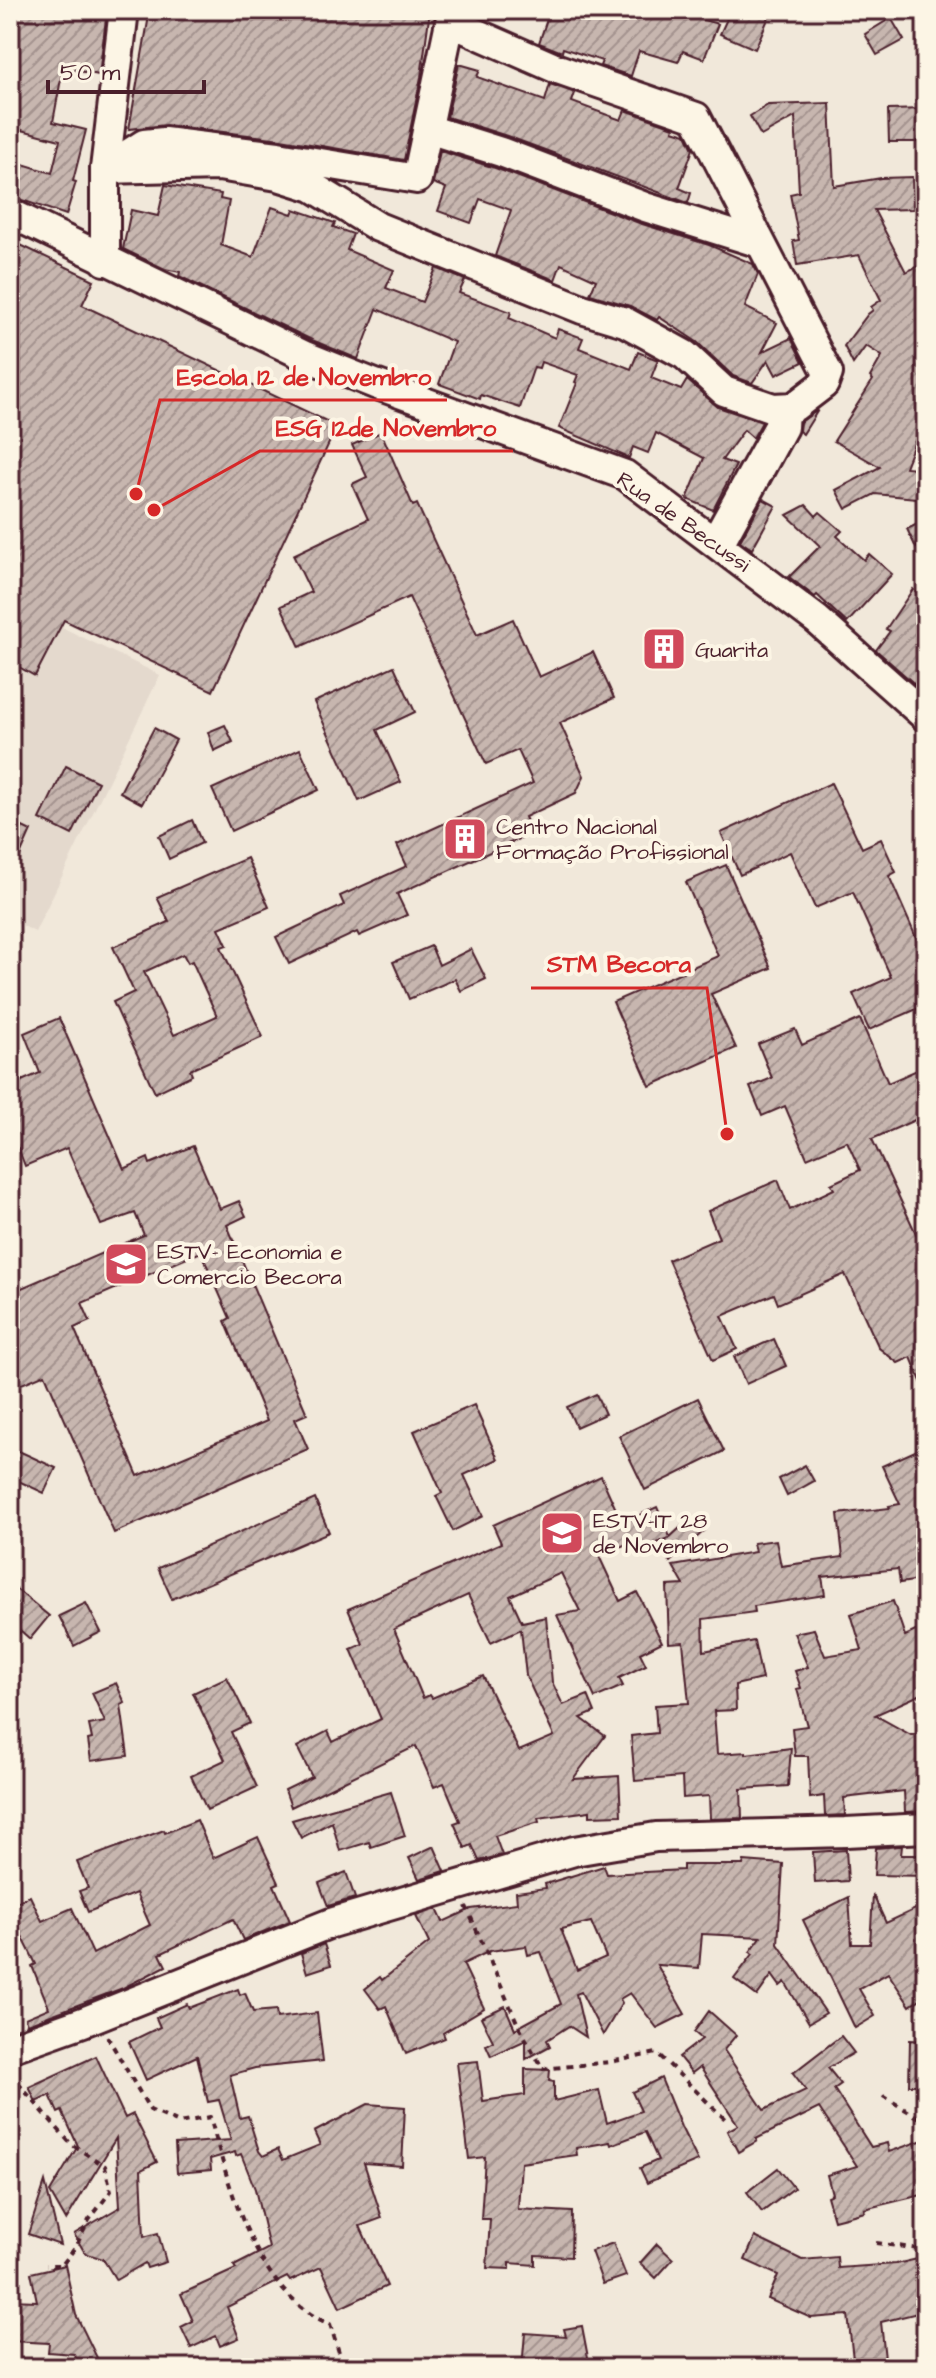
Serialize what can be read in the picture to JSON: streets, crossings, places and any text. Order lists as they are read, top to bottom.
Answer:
{
  "streets": {
    "street": ["Rua de Becussi"]
  },
  "places": {
    "other": ["Escola 12 de Novembro", "ESG 12de Novembro", "STM Becora"],
    "building": ["Guarita", "Centro Nacional Formação Profissional"],
    "school or university": ["ESTV- Economia e Comercio Becora", "ESTV-IT 28 de Novembro"]
  },
  "scale_bar": "50 m"
}
